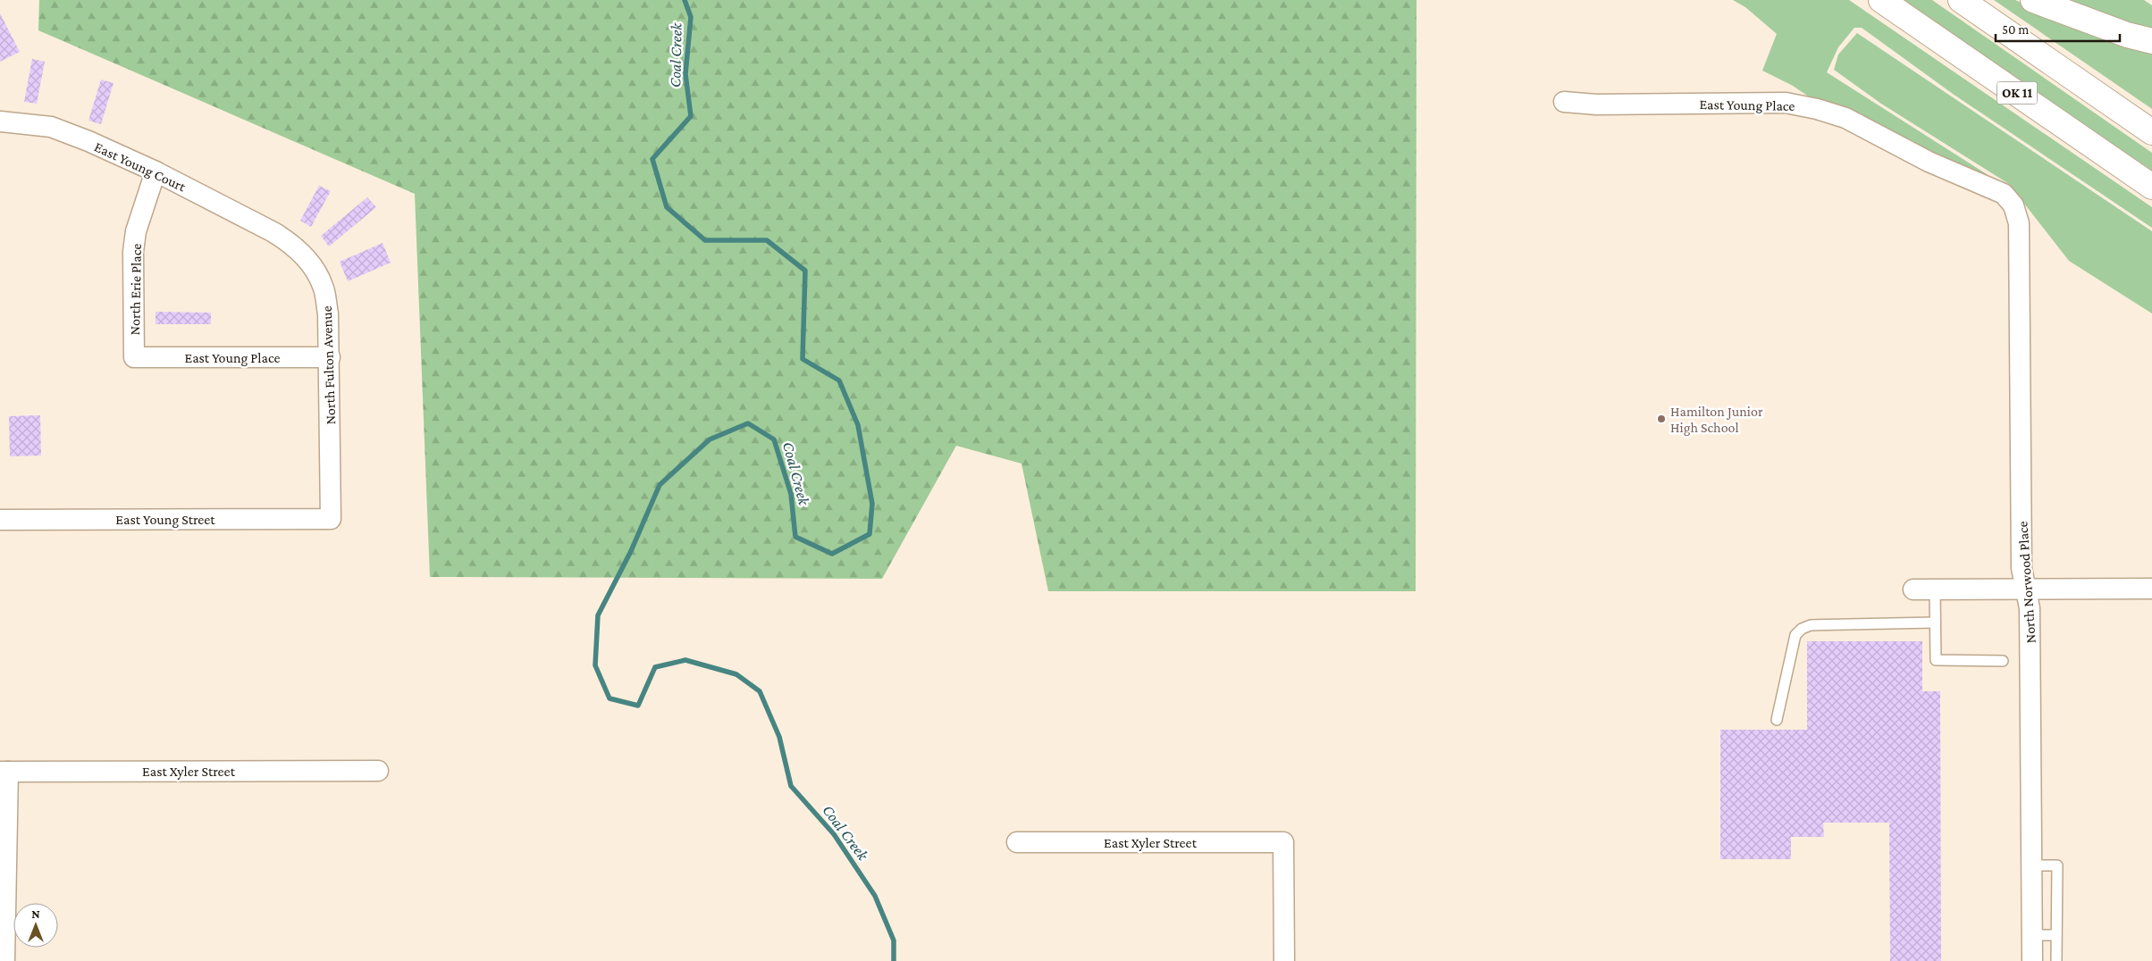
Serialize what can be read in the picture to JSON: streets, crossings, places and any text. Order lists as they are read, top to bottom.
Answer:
{
  "streets": {
    "highway": ["OK 11"],
    "street": [
      "East Young Place",
      "East Young Court",
      "North Erie Place",
      "North Fulton Avenue",
      "East Young Street",
      "North Norwood Place",
      "East Xyler Street"
    ]
  },
  "crossings": [
    ["East Young Place", "North Erie Place"],
    ["East Young Place", "North Fulton Avenue"],
    ["East Young Place", "North Norwood Place"],
    ["East Young Court", "North Erie Place"],
    ["East Young Court", "North Fulton Avenue"],
    ["North Fulton Avenue", "East Young Street"]
  ],
  "water": ["Coal Creek"],
  "places": ["Hamilton Junior High School"],
  "scale_bar": "50 m",
  "north": "top"
}
